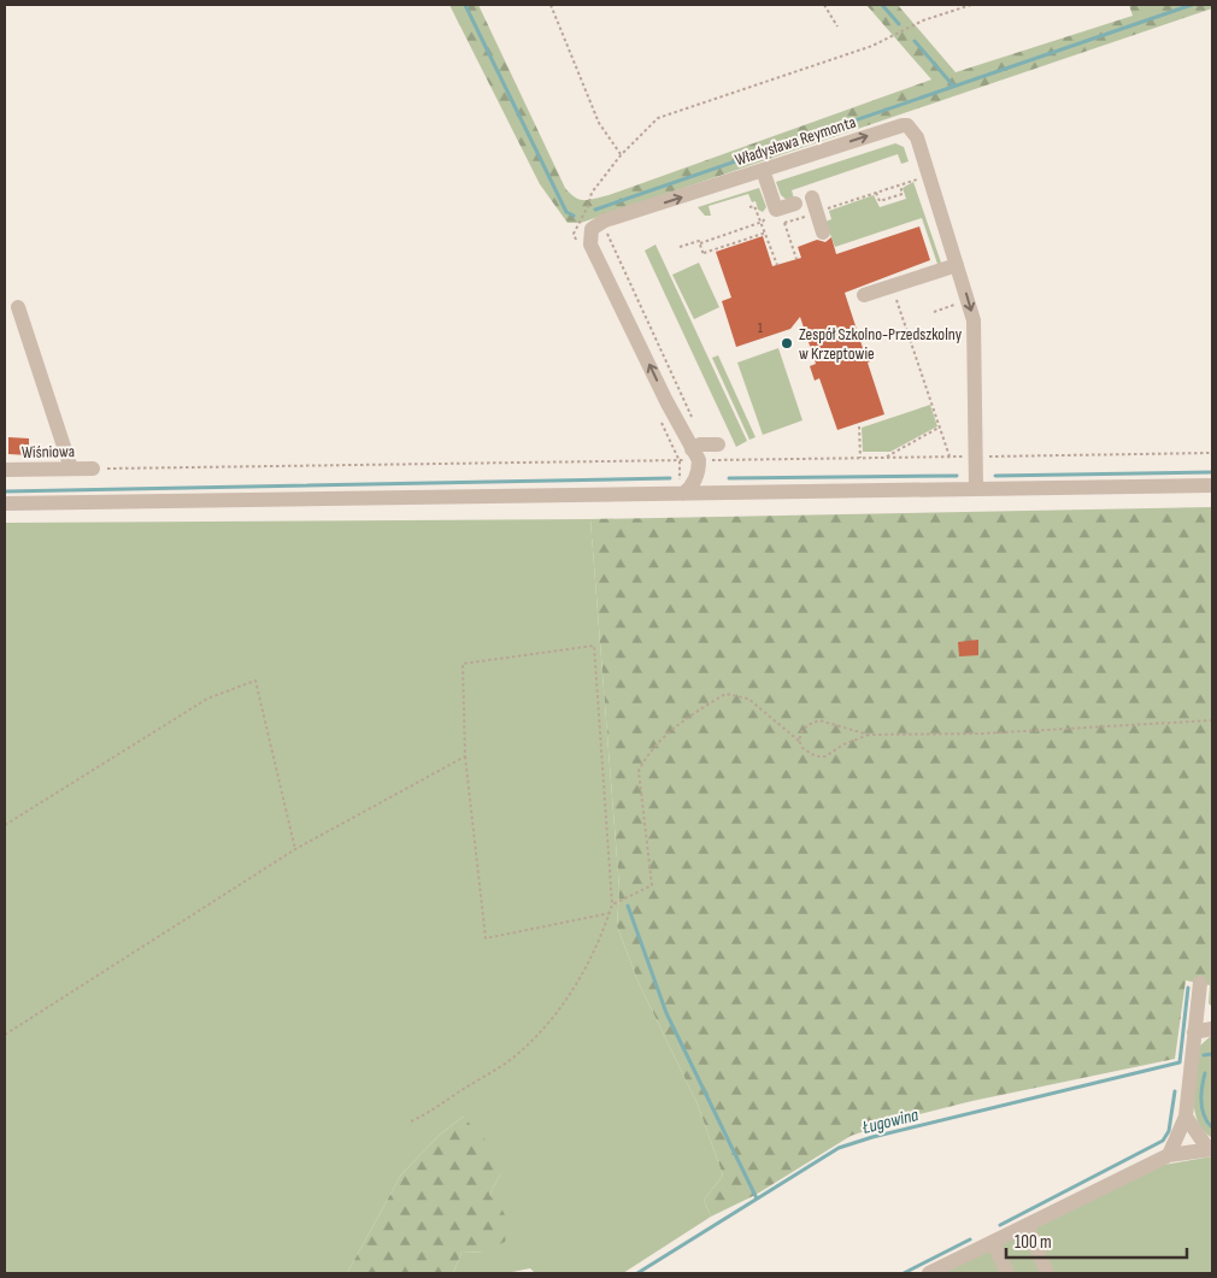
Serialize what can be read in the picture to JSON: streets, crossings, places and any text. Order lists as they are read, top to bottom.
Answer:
{
  "streets": {
    "street": ["Władysława Reymonta", "Wiśniowa"]
  },
  "water": ["Ługowina"],
  "places": ["Zespół Szkolno-Przedszkolny w Krzeptowie"],
  "house_numbers": ["1"],
  "scale_bar": "100 m"
}
